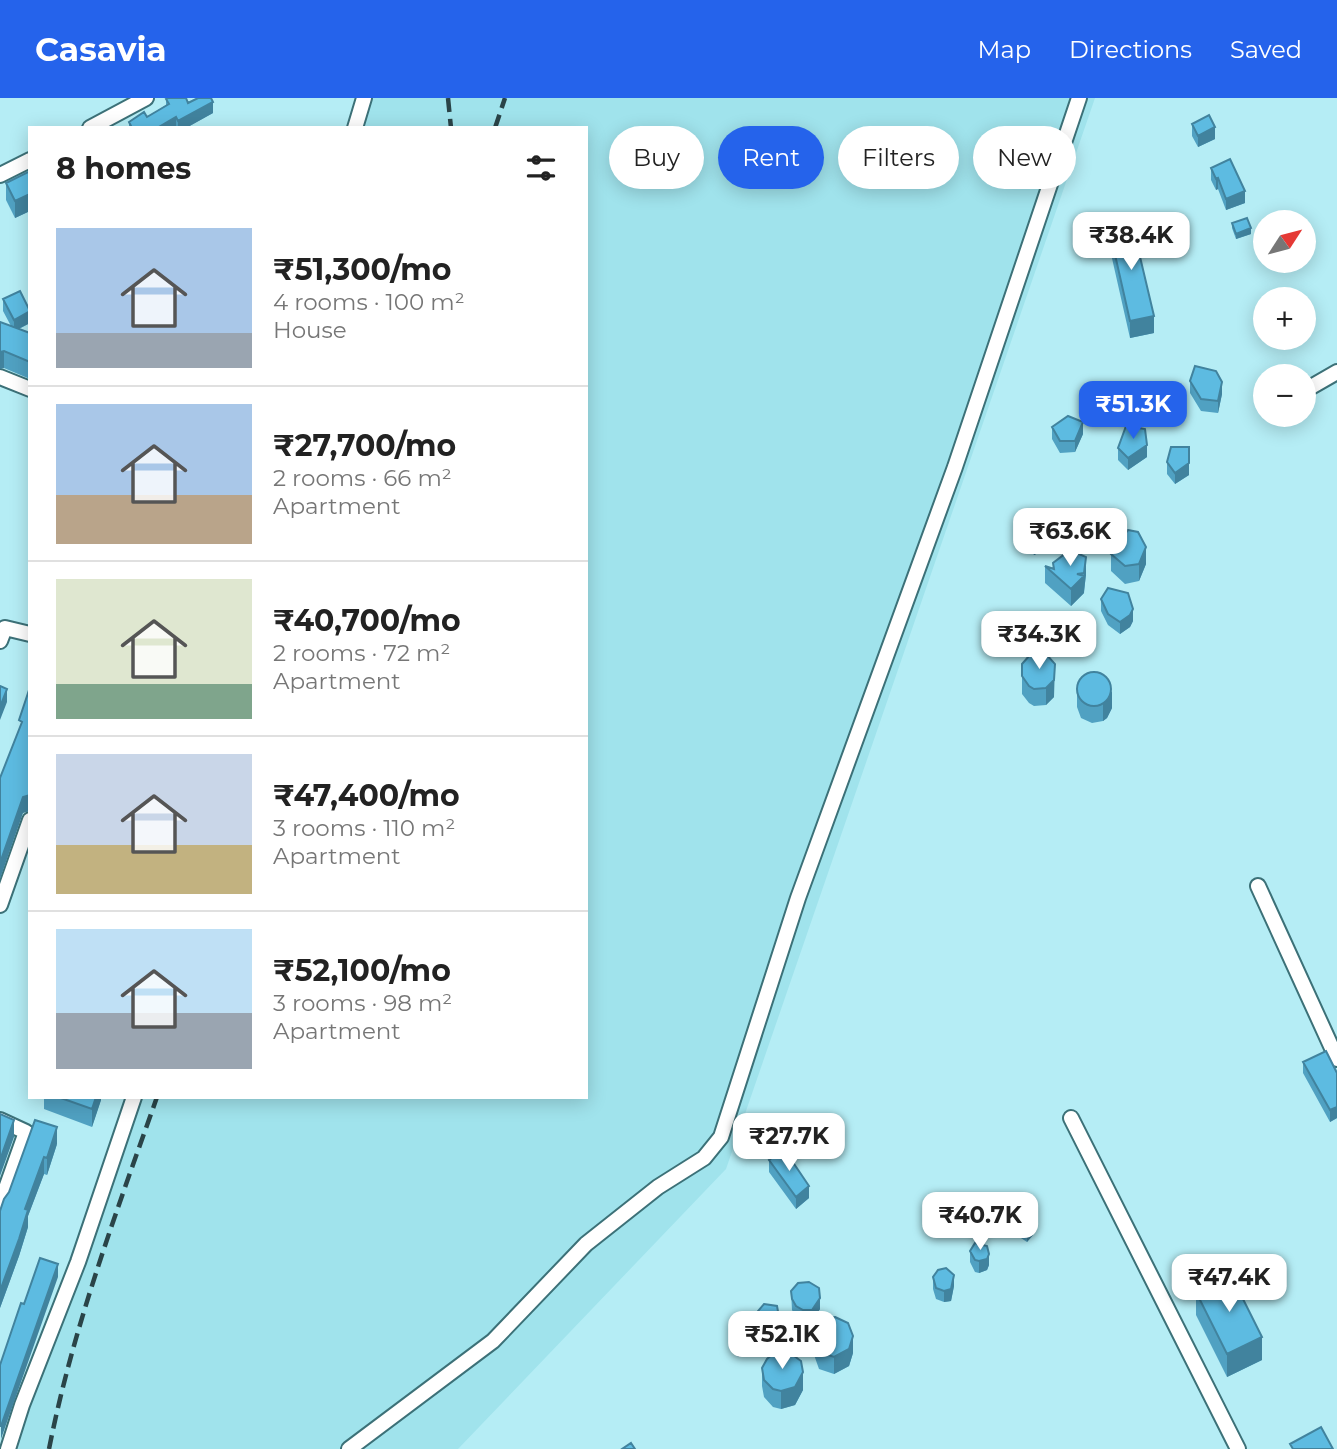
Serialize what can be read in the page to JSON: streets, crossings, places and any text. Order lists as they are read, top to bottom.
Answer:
{
  "north": "top right",
  "page": {
    "header": "Casavia",
    "nav": ["Map", "Directions", "Saved"],
    "chip": [
      "Buy",
      "Rent",
      "Filters",
      "New"
    ],
    "heading": "8 homes",
    "map_buttons": ["+", "−"],
    "list": [
      {
        "name": "₹51,300/mo",
        "note": "4 rooms · 100 m² · House"
      },
      {
        "name": "₹27,700/mo",
        "note": "2 rooms · 66 m² · Apartment"
      },
      {
        "name": "₹40,700/mo",
        "note": "2 rooms · 72 m² · Apartment"
      },
      {
        "name": "₹47,400/mo",
        "note": "3 rooms · 110 m² · Apartment"
      },
      {
        "name": "₹52,100/mo",
        "note": "3 rooms · 98 m² · Apartment"
      }
    ],
    "price": [
      "₹38.4K",
      "₹51.3K",
      "₹63.6K",
      "₹34.3K",
      "₹27.7K",
      "₹40.7K",
      "₹47.4K",
      "₹52.1K"
    ]
  }
}
